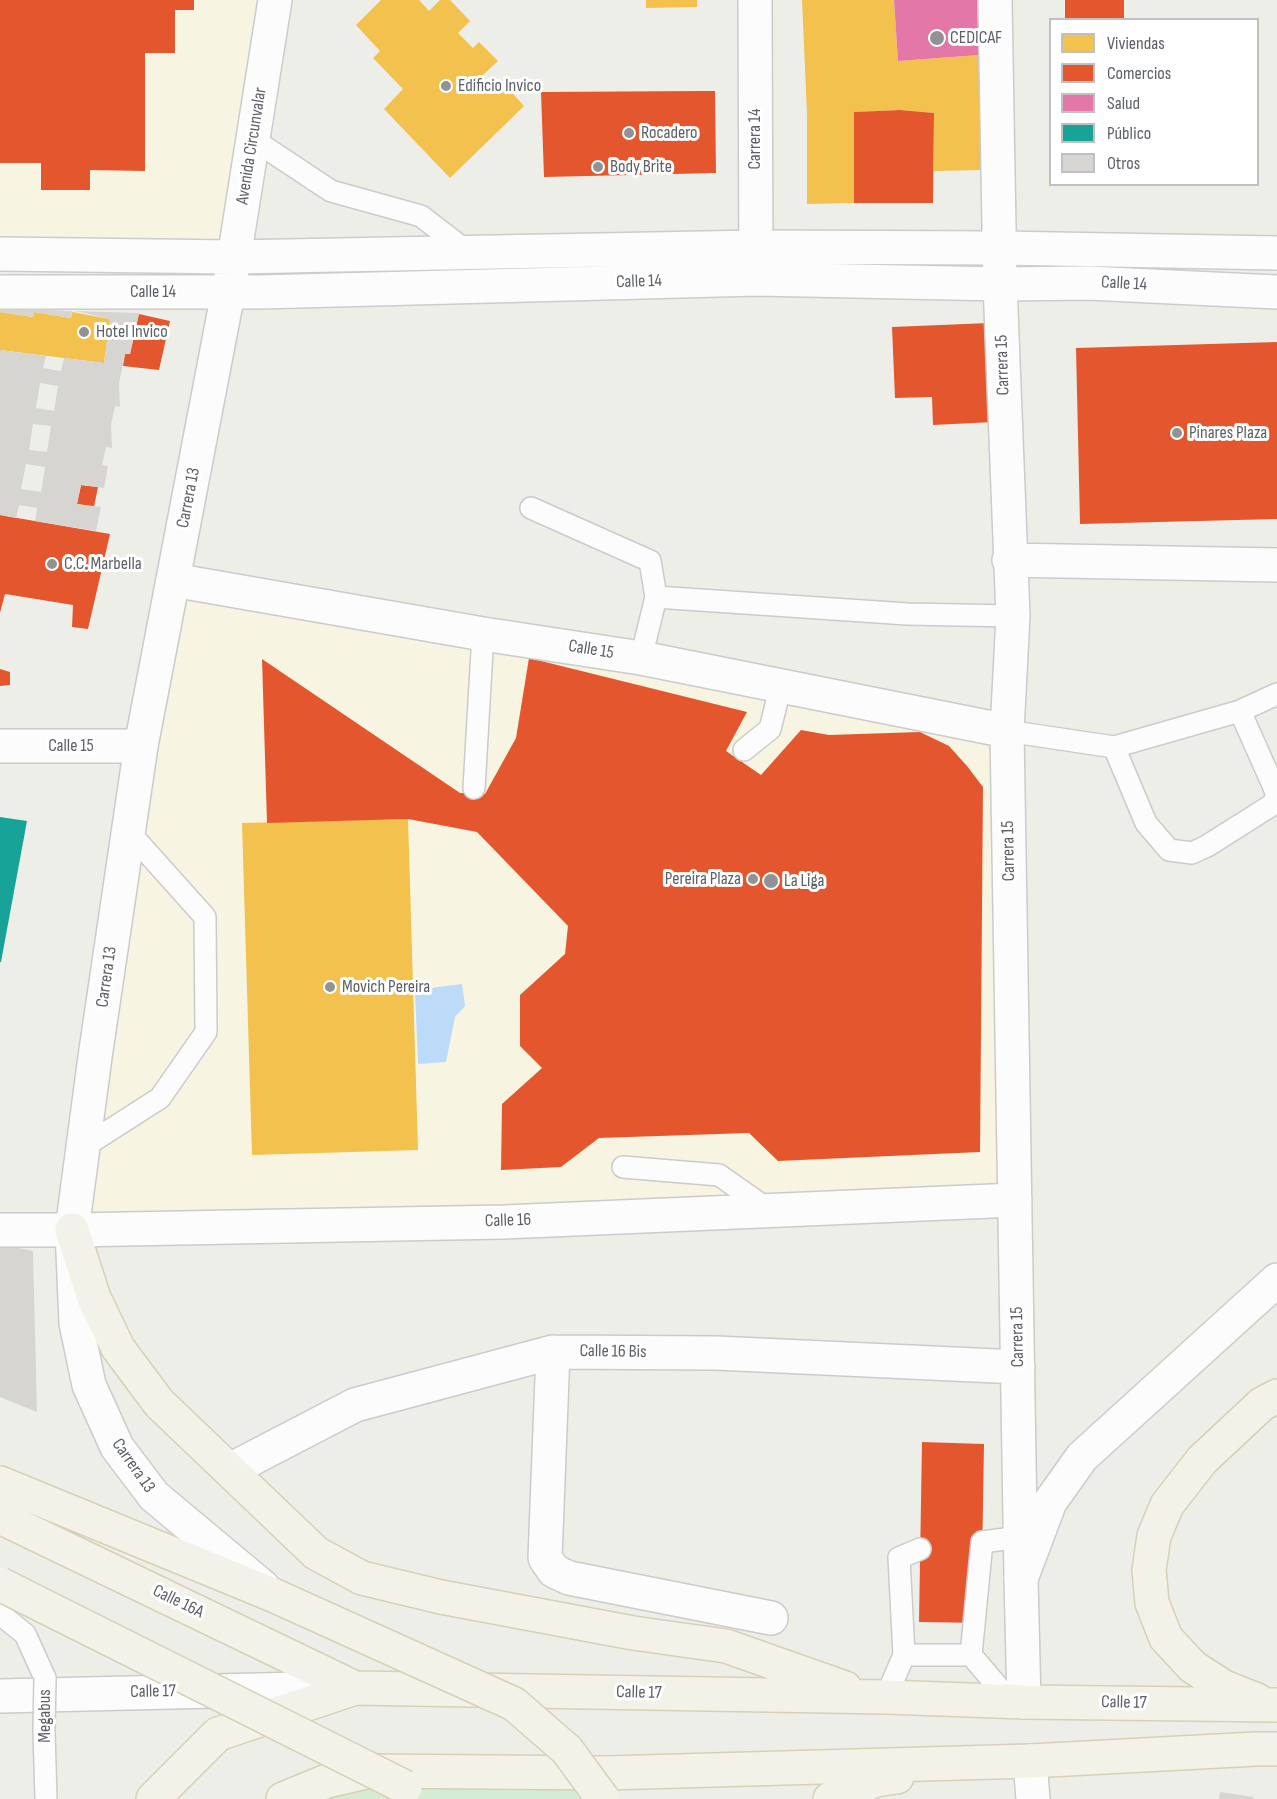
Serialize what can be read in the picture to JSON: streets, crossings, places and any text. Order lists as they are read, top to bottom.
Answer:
{
  "streets": {
    "main road": ["Calle 16A", "Calle 17"],
    "street": [
      "Carrera 14",
      "Avenida Circunvalar",
      "Calle 14",
      "Carrera 15",
      "Carrera 13",
      "Calle 15",
      "Calle 16",
      "Calle 16 Bis"
    ],
    "lane": ["Megabus"]
  },
  "crossings": [
    ["Carrera 14", "Calle 14"],
    ["Avenida Circunvalar", "Calle 14"],
    ["Avenida Circunvalar", "Carrera 13"],
    ["Calle 14", "Carrera 15"],
    ["Calle 14", "Carrera 13"],
    ["Carrera 15", "Calle 15"],
    ["Carrera 15", "Calle 16"],
    ["Carrera 15", "Calle 16 Bis"],
    ["Carrera 15", "Calle 17"],
    ["Carrera 13", "Calle 15"],
    ["Carrera 13", "Calle 16"],
    ["Calle 16A", "Calle 17"]
  ],
  "places": [
    "CEDICAF",
    "Edificio Invico",
    "Rocadero",
    "Body Brite",
    "Hotel Invico",
    "Pinares Plaza",
    "C.C. Marbella",
    "Pereira Plaza",
    "La Liga",
    "Movich Pereira"
  ],
  "legend": [
    "Viviendas",
    "Comercios",
    "Salud",
    "Público",
    "Otros"
  ]
}
